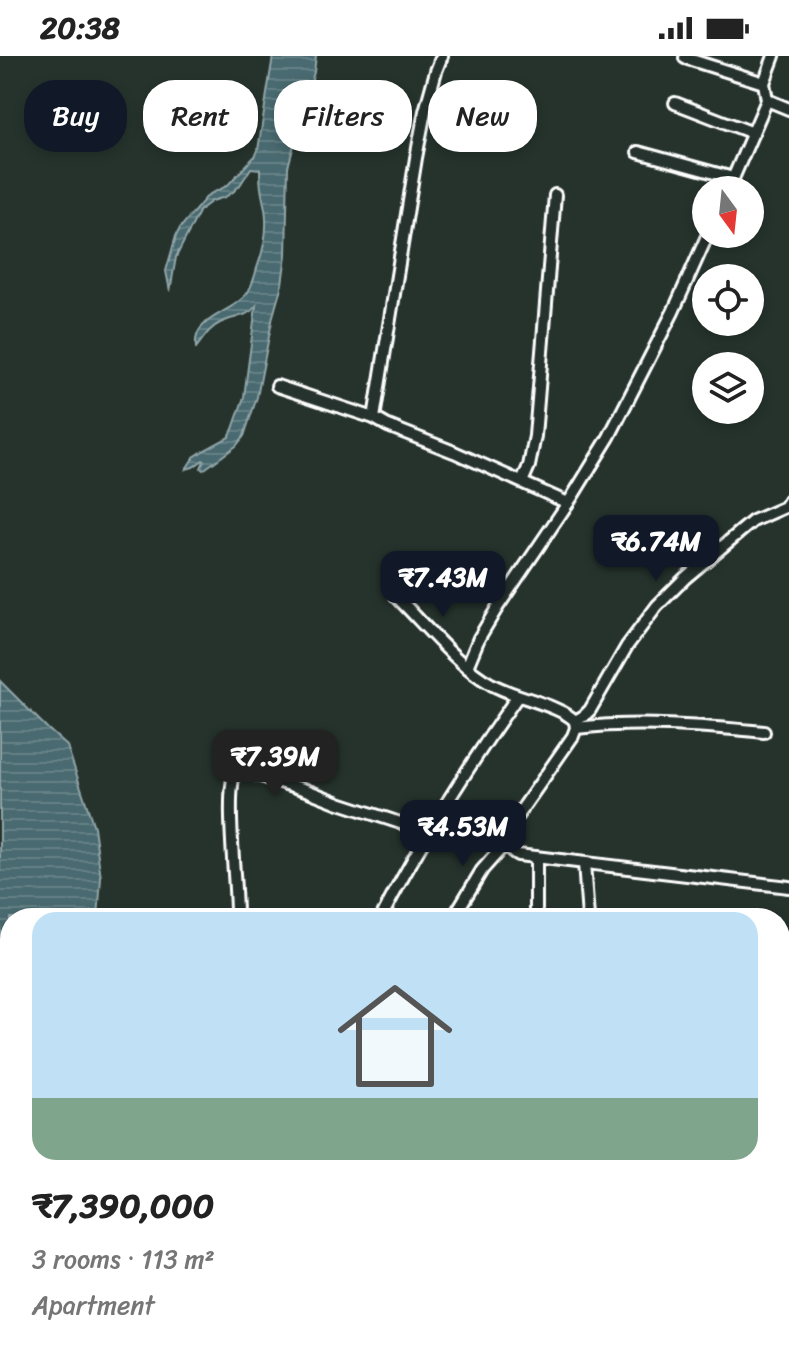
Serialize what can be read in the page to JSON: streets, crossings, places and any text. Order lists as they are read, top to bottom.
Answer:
{
  "north": "bottom",
  "page": {
    "status": "20:38",
    "chip": [
      "Buy",
      "Rent",
      "Filters",
      "New"
    ],
    "price": [
      "₹6.74M",
      "₹7.43M",
      "₹7.39M",
      "₹4.53M"
    ],
    "list": [
      {
        "name": "₹7,390,000",
        "note": "3 rooms · 113 m² · Apartment"
      }
    ]
  }
}
